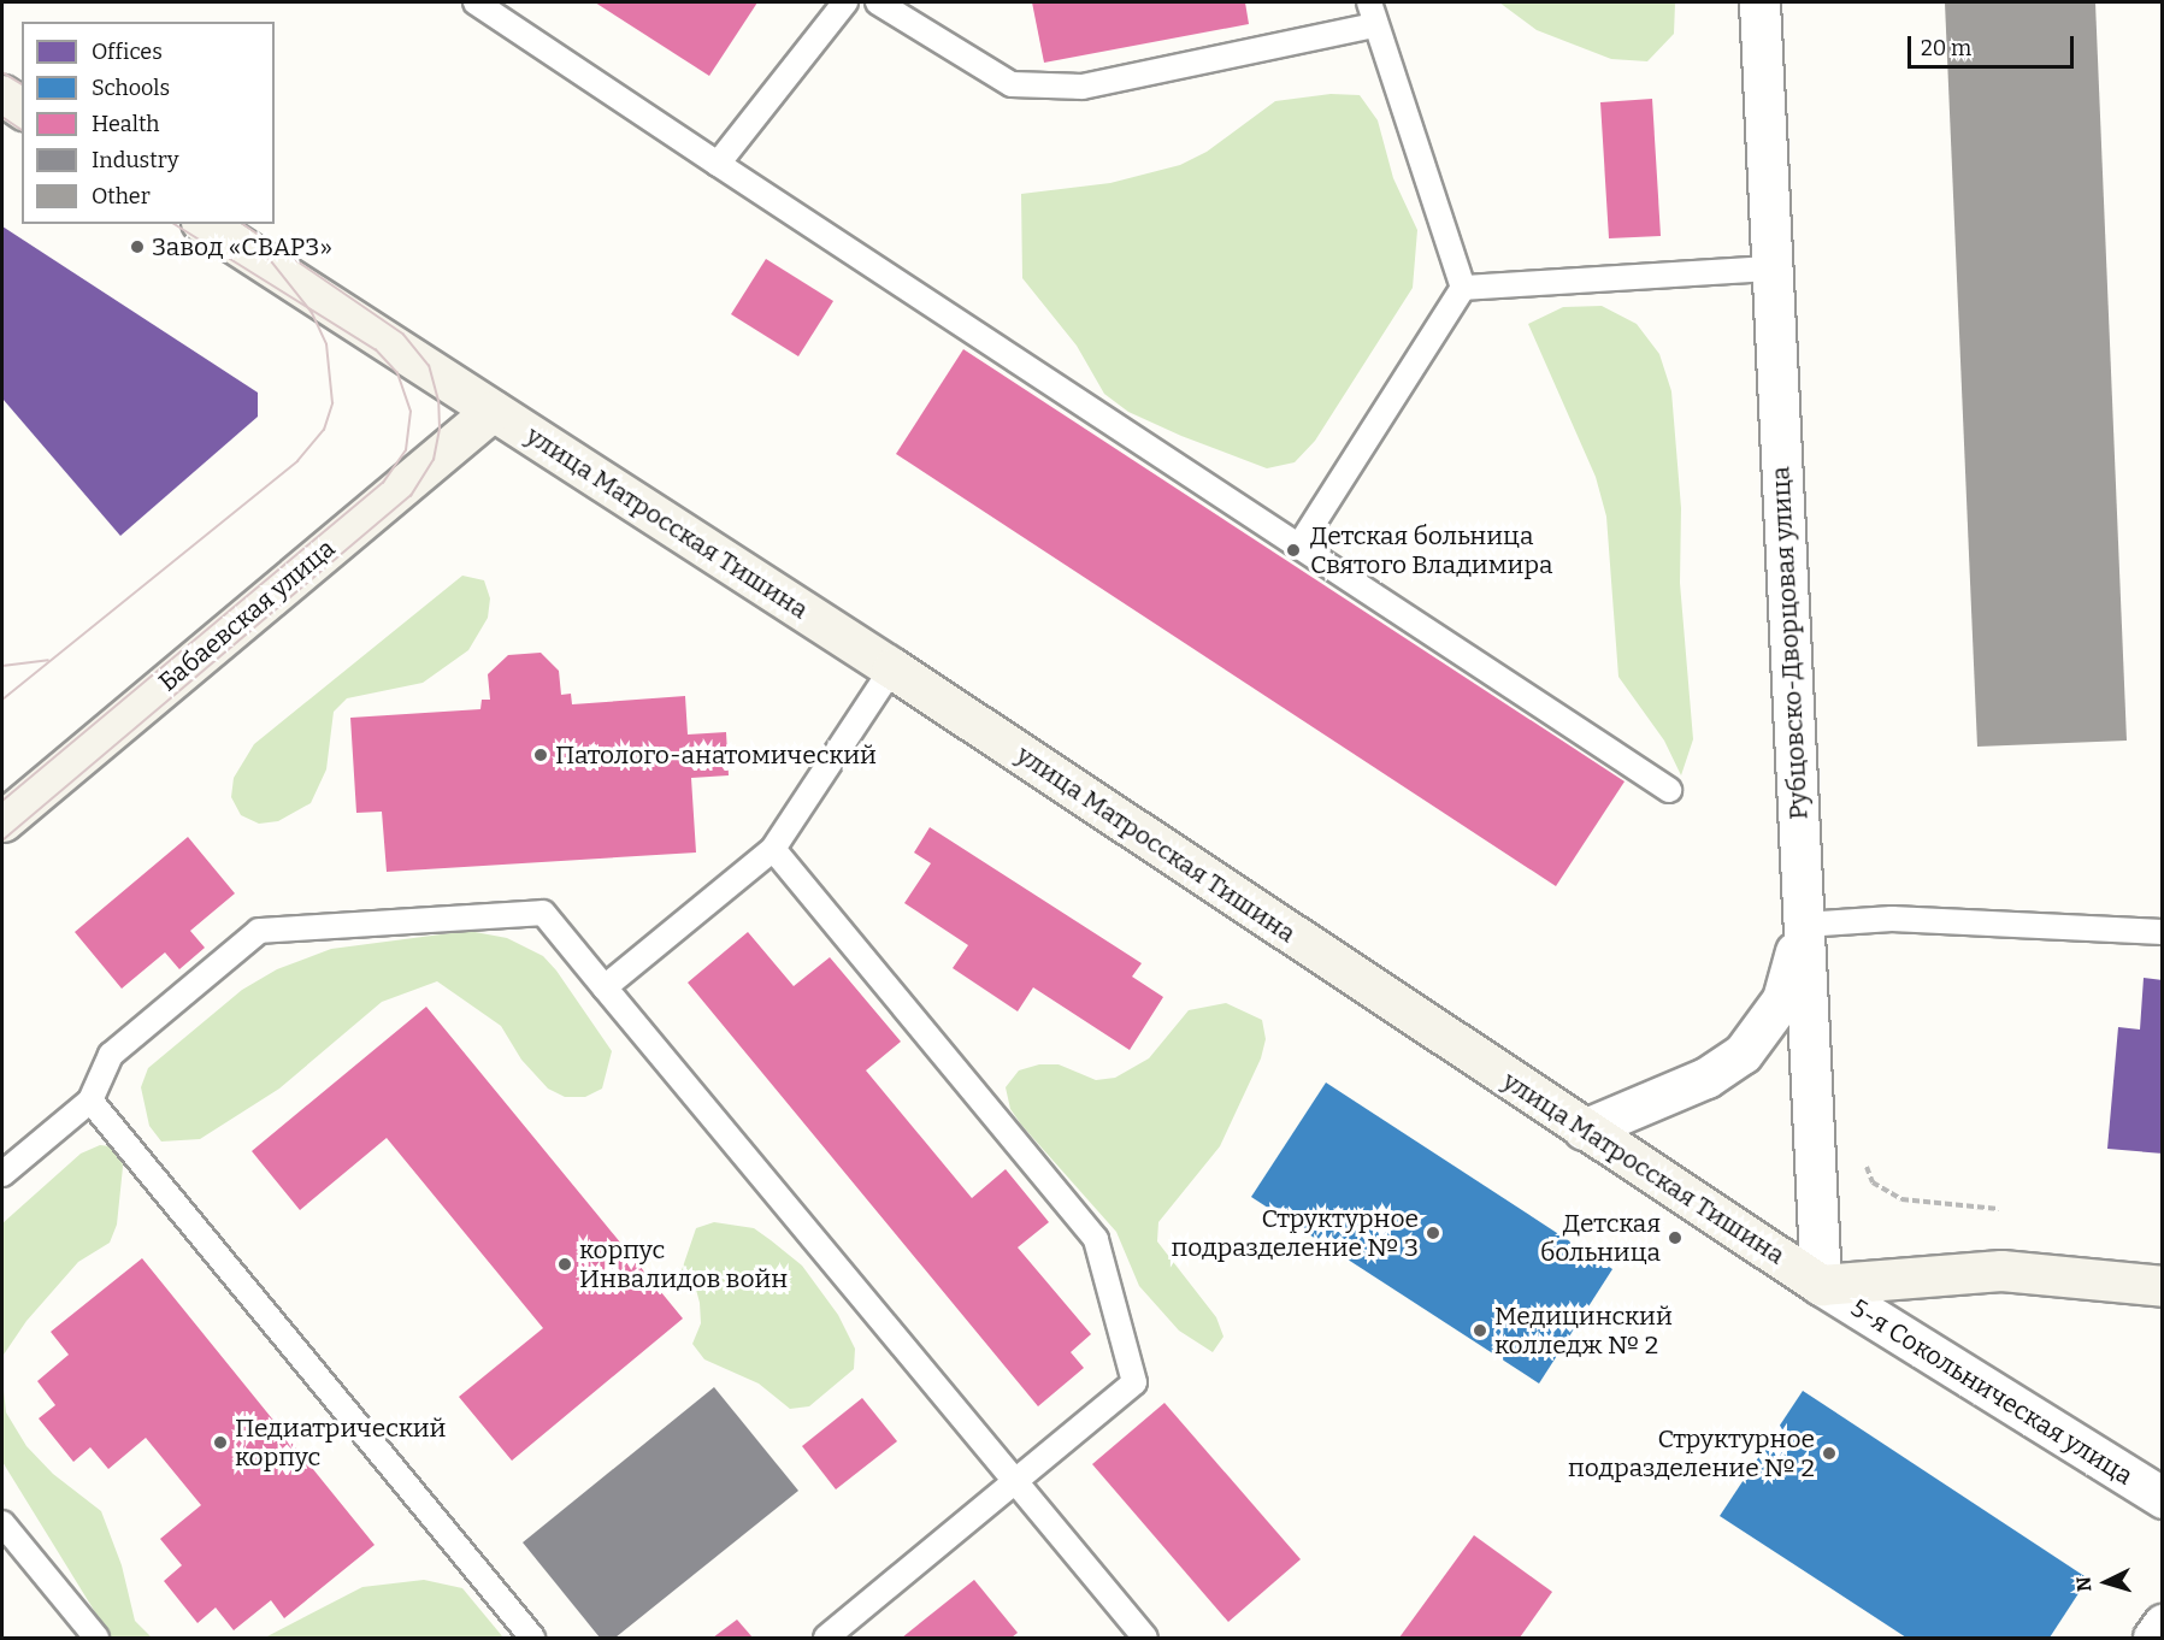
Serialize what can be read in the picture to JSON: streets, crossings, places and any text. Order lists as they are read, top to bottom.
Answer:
{
  "streets": {
    "street": [
      "улица Матросская Тишина",
      "Бабаевская улица",
      "Рубцовско-Дворцовая улица",
      "5-я Сокольническая улица"
    ]
  },
  "crossings": [
    ["улица Матросская Тишина", "Бабаевская улица"],
    ["улица Матросская Тишина", "Рубцовско-Дворцовая улица"],
    ["улица Матросская Тишина", "5-я Сокольническая улица"],
    ["Рубцовско-Дворцовая улица", "5-я Сокольническая улица"]
  ],
  "places": [
    "Завод «СВАРЗ»",
    "Детская больница Святого Владимира",
    "Патолого-анатомический",
    "Структурное подразделение № 3",
    "Детская больница",
    "корпус Инвалидов войн",
    "Медицинский колледж № 2",
    "Педиатрический корпус",
    "Структурное подразделение № 2"
  ],
  "legend": [
    "Offices",
    "Schools",
    "Health",
    "Industry",
    "Other"
  ],
  "scale_bar": "20 m",
  "north": "left"
}
